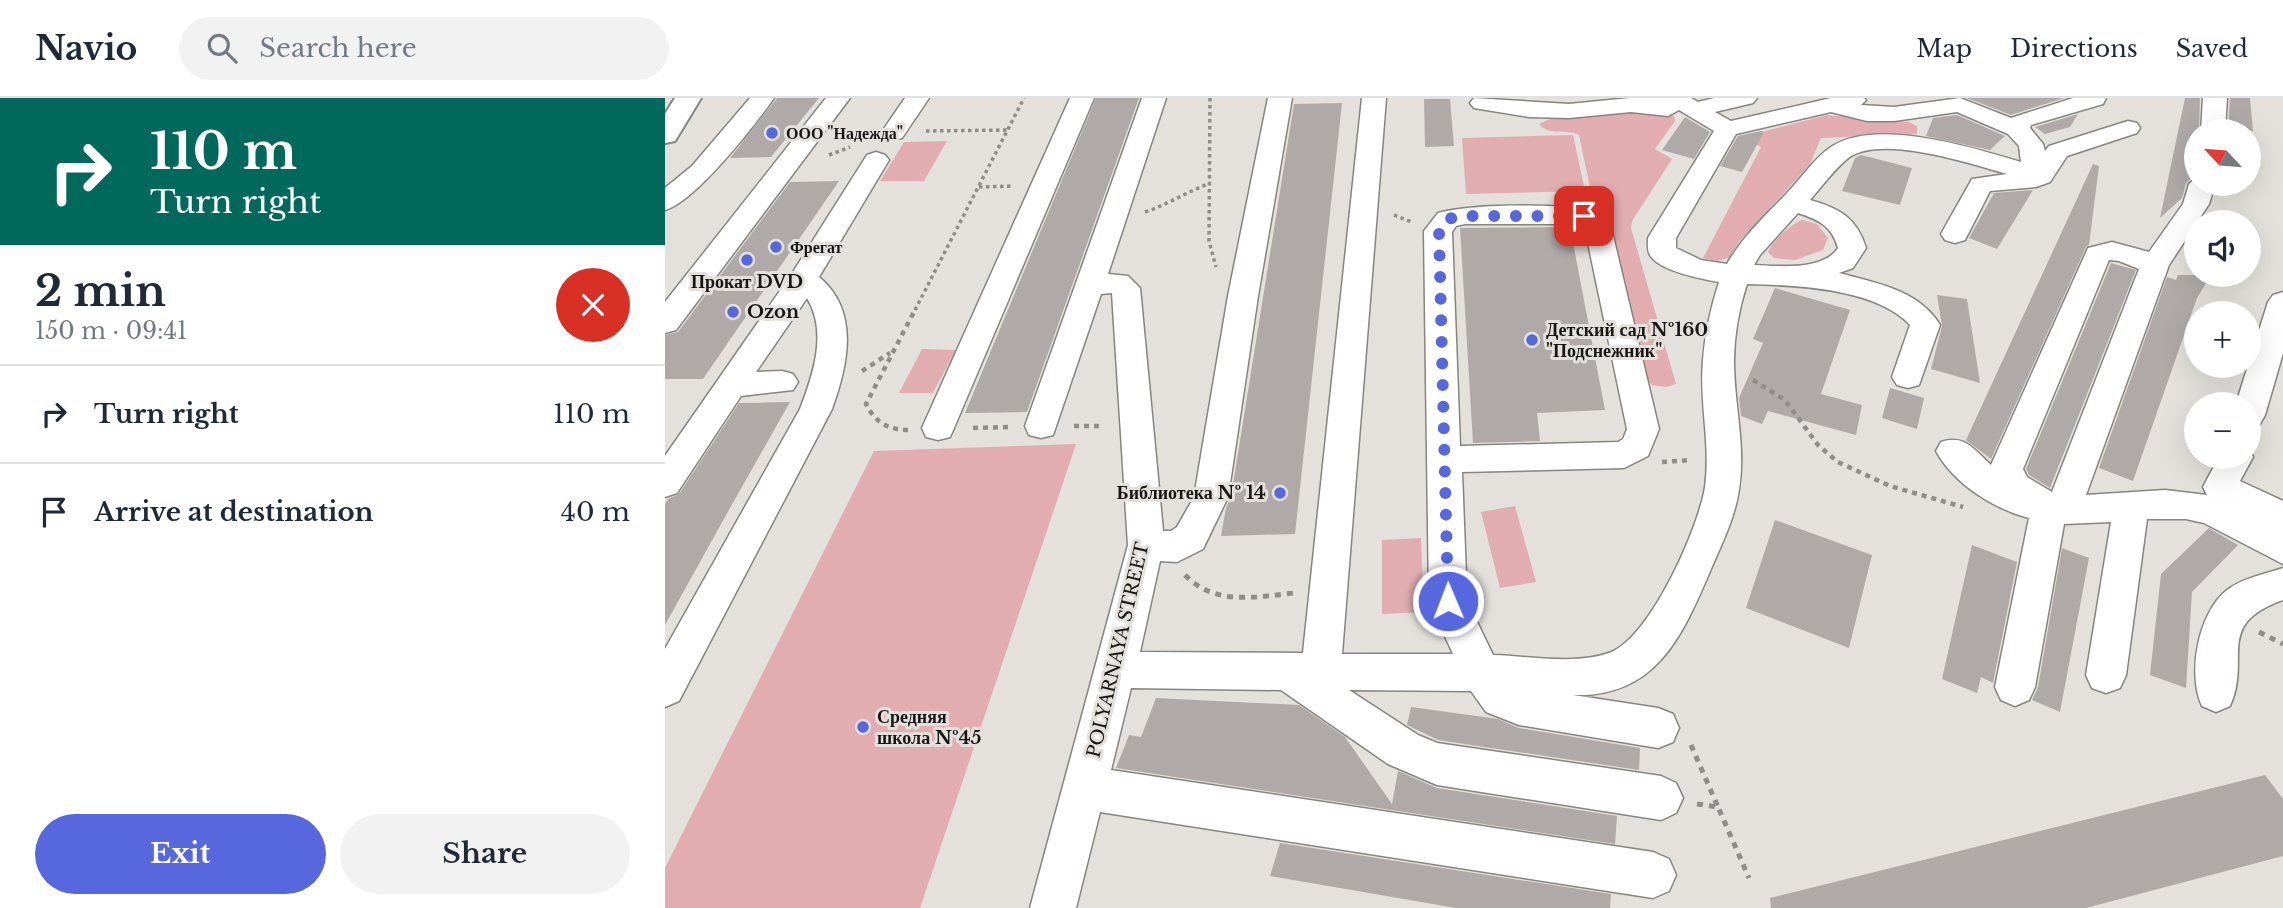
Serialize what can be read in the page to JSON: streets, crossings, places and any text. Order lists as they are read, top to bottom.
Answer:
{
  "streets": {
    "street": ["POLYARNAYA STREET"]
  },
  "places": [
    "ООО \"Надежда\"",
    "Фрегат",
    "Прокат DVD",
    "Ozon",
    "Детский сад №160 \"Подснежник\"",
    "Библиотека № 14",
    "Средняя школа №45"
  ],
  "north": "top left",
  "page": {
    "header": "Navio",
    "search": "Search here",
    "nav": ["Map", "Directions", "Saved"],
    "turn": ["110 m", "Turn right"],
    "map_buttons": ["+", "−"],
    "heading": ["2 min", "150 m · 09:41"],
    "list": [
      {
        "name": "Turn right",
        "value": "110 m"
      },
      {
        "name": "Arrive at destination",
        "value": "40 m"
      }
    ],
    "buttons": ["Exit", "Share"]
  }
}
